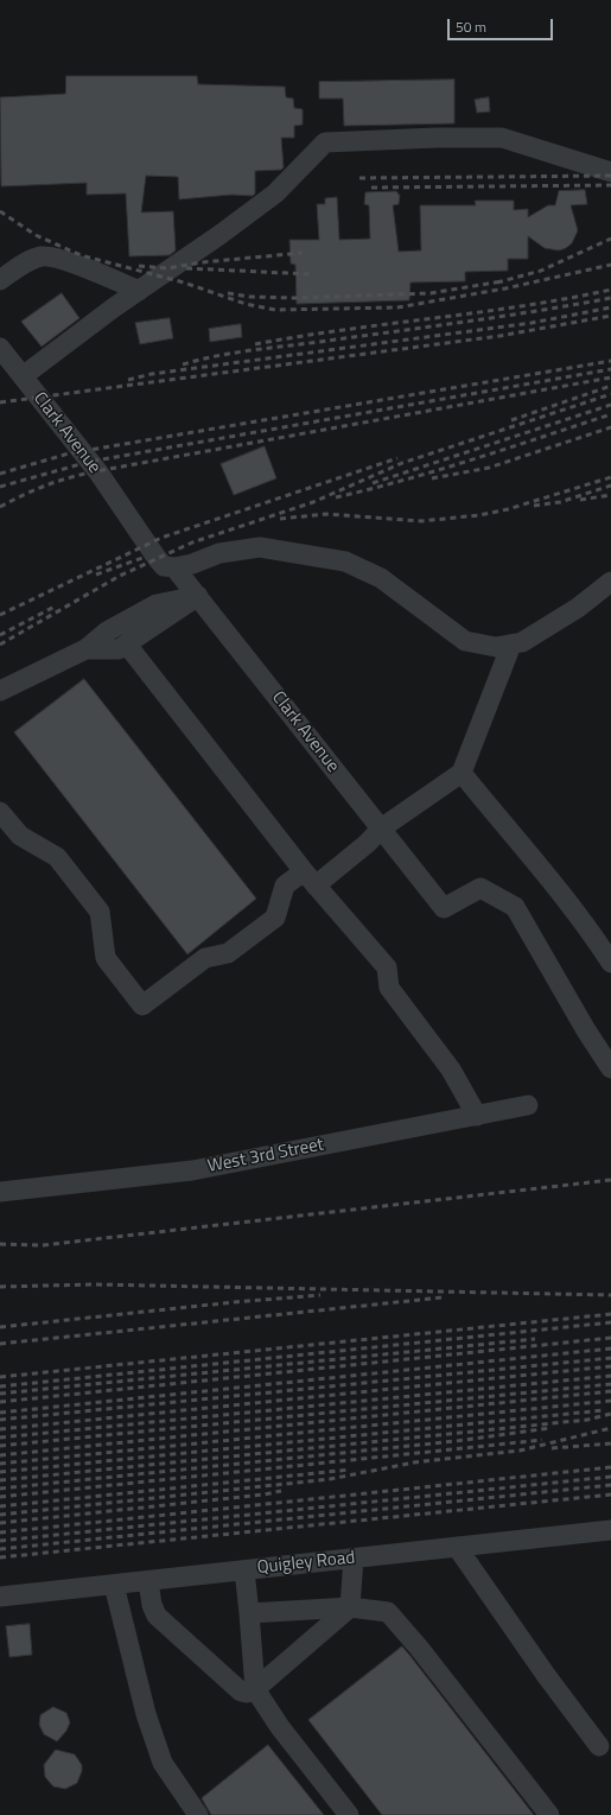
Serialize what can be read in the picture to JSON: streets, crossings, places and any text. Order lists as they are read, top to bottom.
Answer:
{
  "streets": {
    "street": ["Clark Avenue", "West 3rd Street", "Quigley Road"]
  },
  "scale_bar": "50 m"
}
